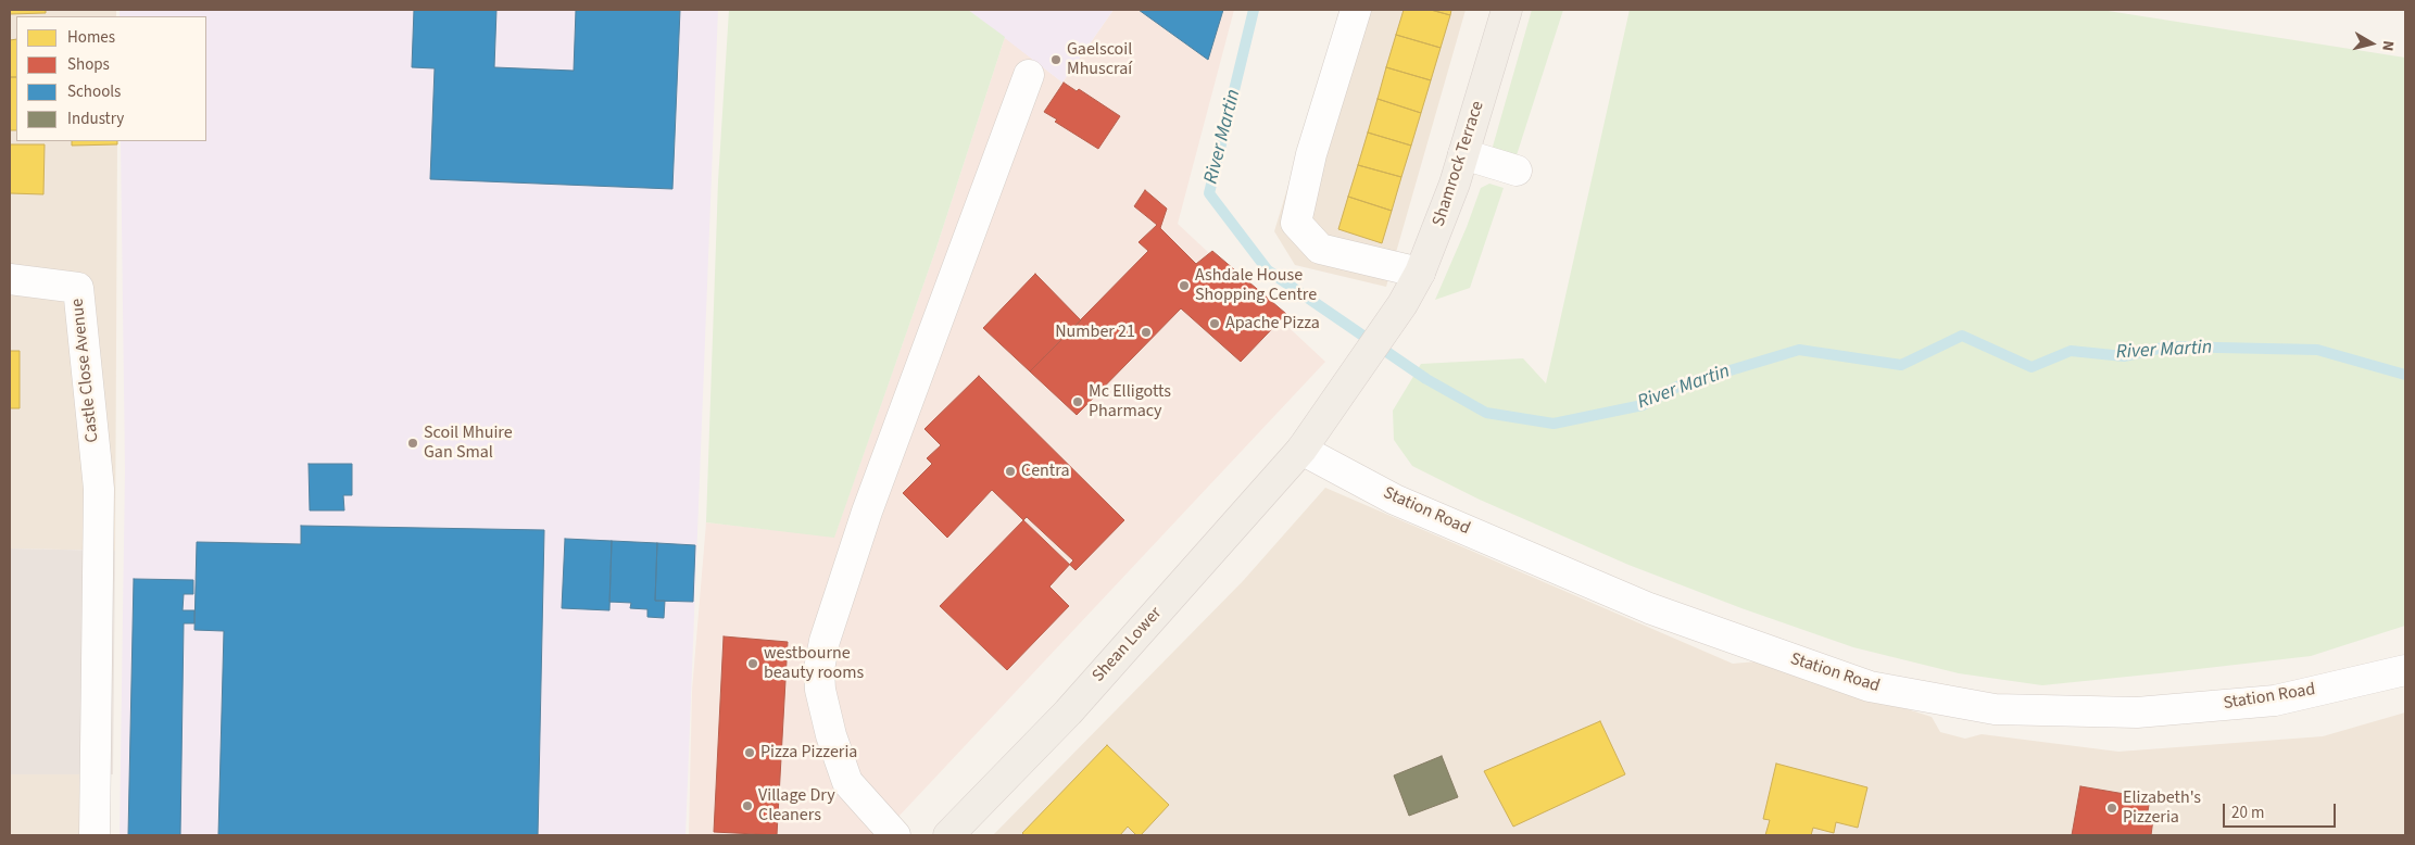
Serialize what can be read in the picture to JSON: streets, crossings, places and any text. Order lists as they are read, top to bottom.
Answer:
{
  "streets": {
    "main road": ["Shamrock Terrace", "Shean Lower"],
    "street": ["Castle Close Avenue", "Station Road"]
  },
  "crossings": [
    ["Shamrock Terrace", "Station Road"],
    ["Shamrock Terrace", "Shean Lower"],
    ["Station Road", "Shean Lower"]
  ],
  "water": ["River Martin"],
  "places": [
    "Gaelscoil Mhuscraí",
    "Ashdale House Shopping Centre",
    "Apache Pizza",
    "Number 21",
    "Mc Elligotts Pharmacy",
    "Scoil Mhuire Gan Smal",
    "Centra",
    "westbourne beauty rooms",
    "Pizza Pizzeria",
    "Village Dry Cleaners",
    "Elizabeth's Pizzeria"
  ],
  "legend": [
    "Homes",
    "Shops",
    "Schools",
    "Industry"
  ],
  "scale_bar": "20 m",
  "north": "right"
}
